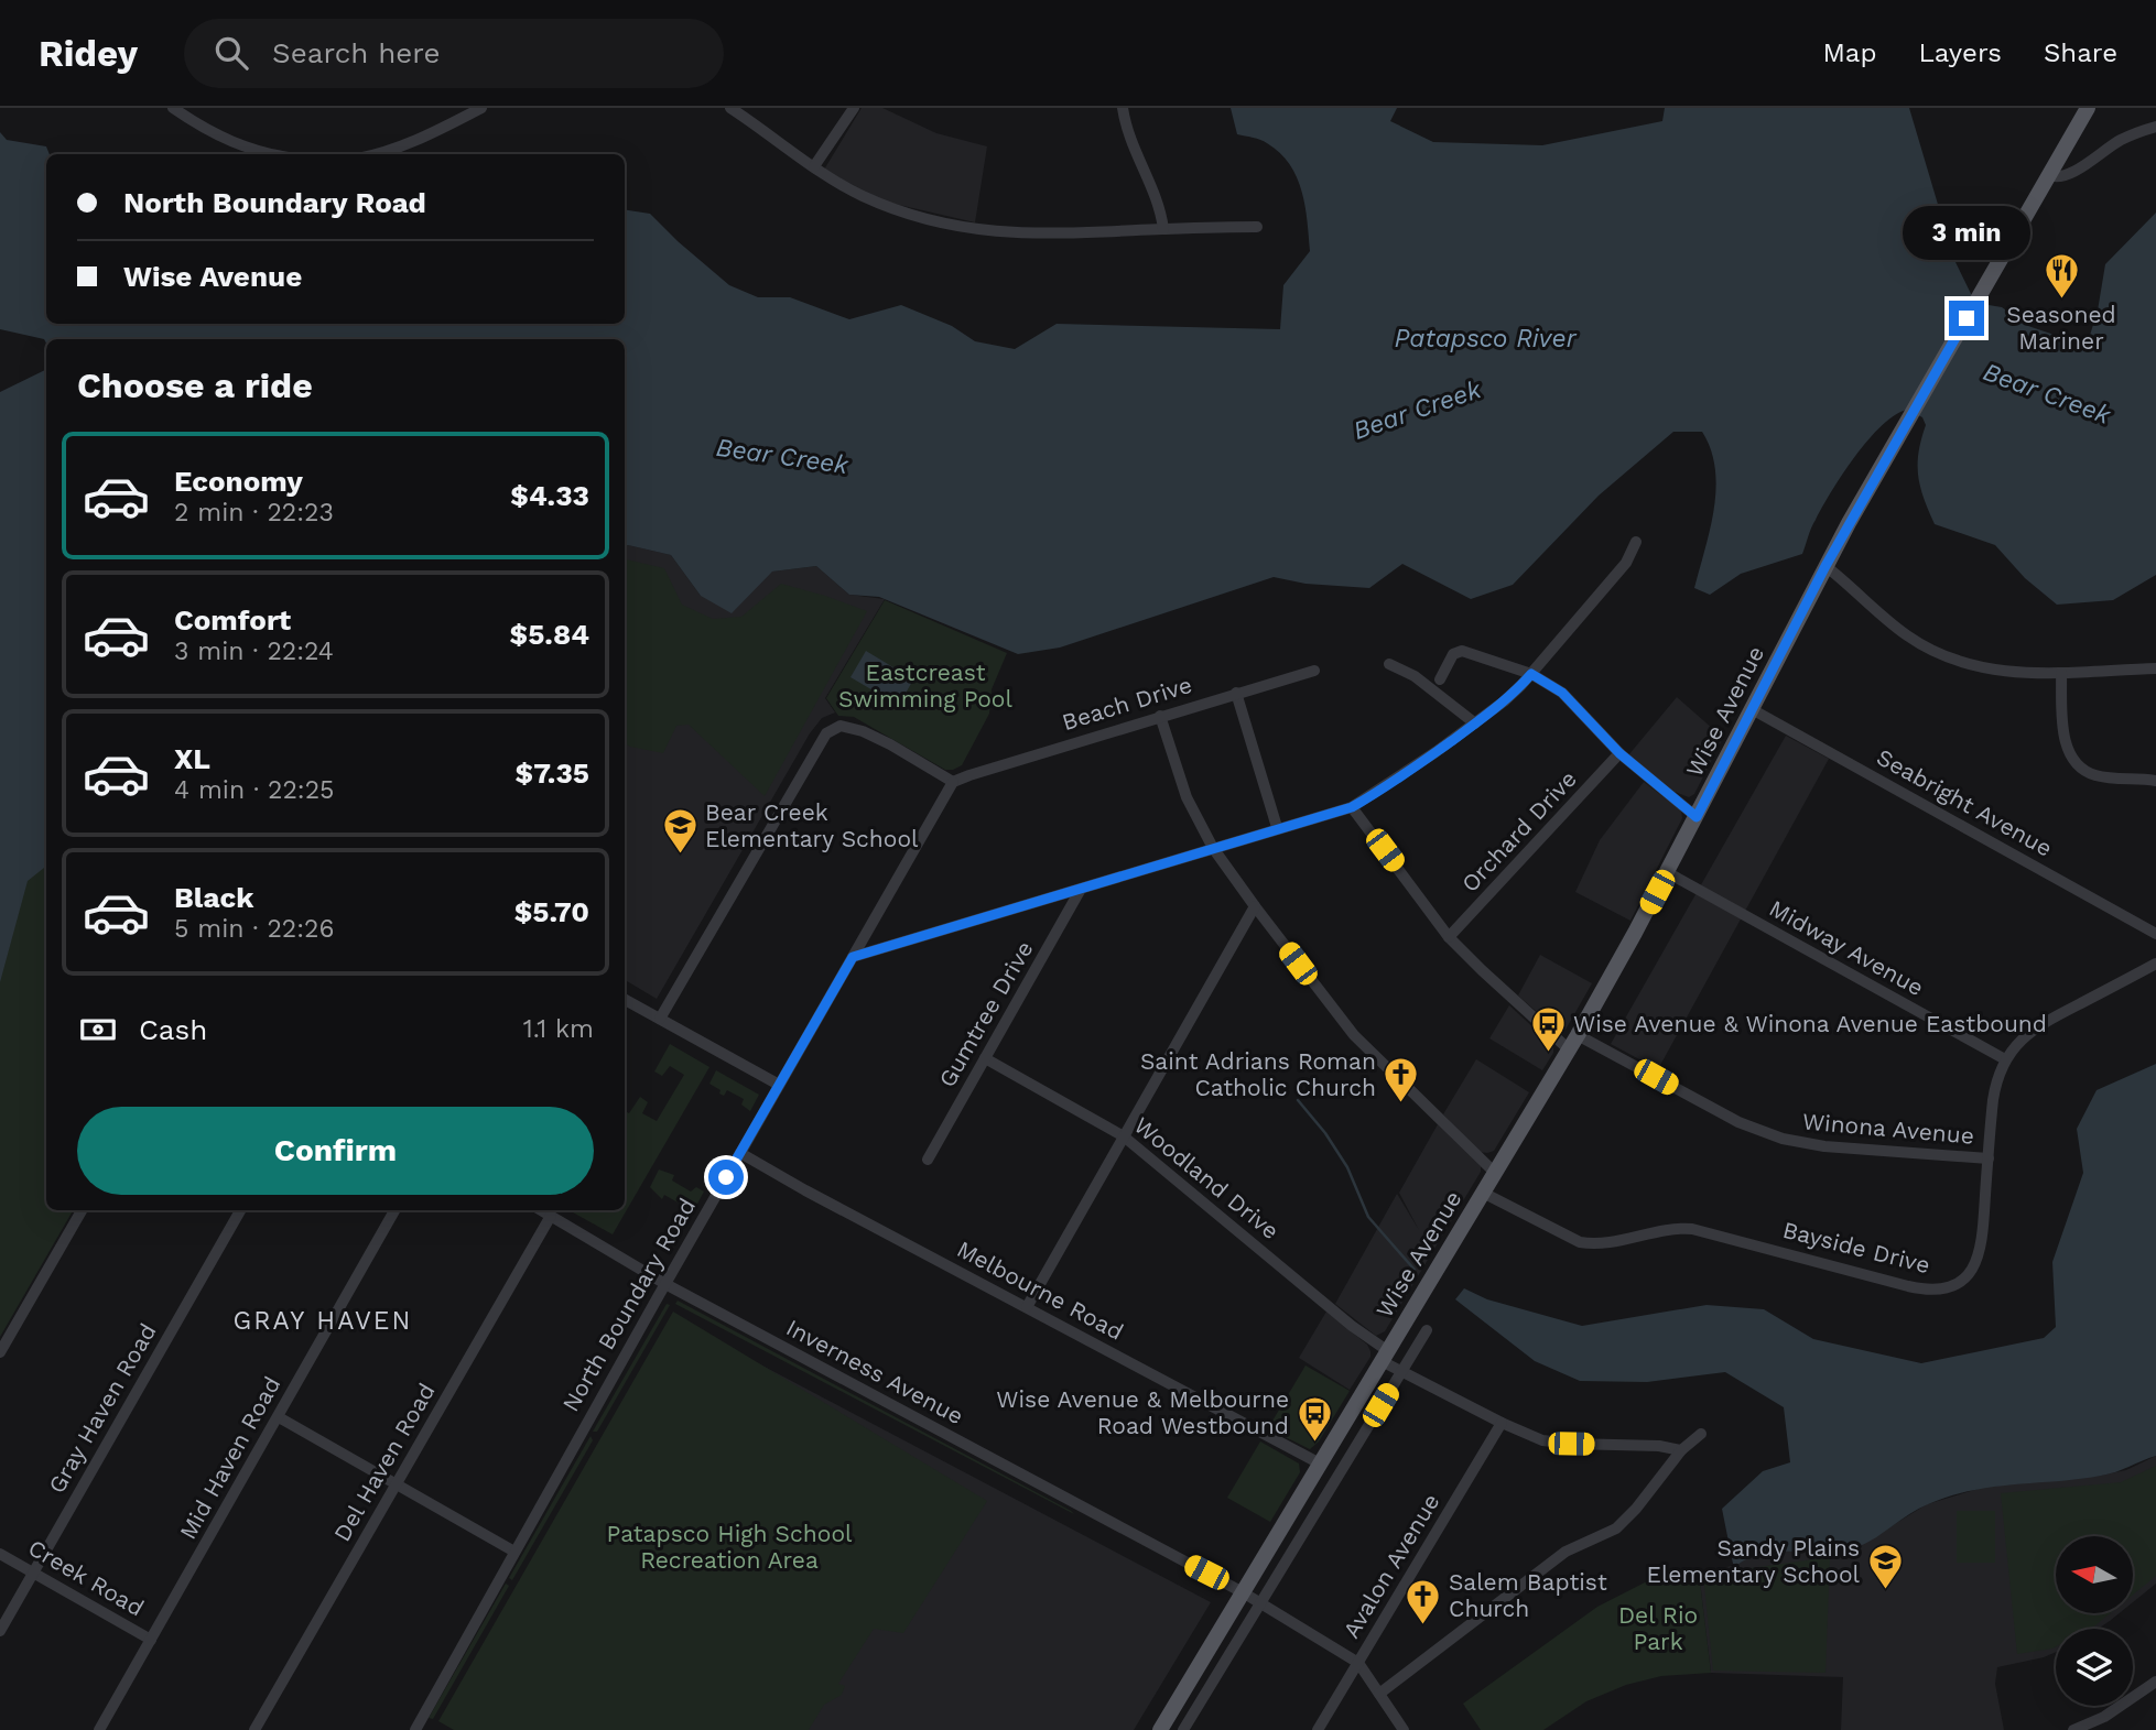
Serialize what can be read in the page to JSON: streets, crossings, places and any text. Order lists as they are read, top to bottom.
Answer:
{
  "streets": {
    "main road": ["Wise Avenue"],
    "street": [
      "Beach Drive",
      "Seabright Avenue",
      "Orchard Drive",
      "Midway Avenue",
      "Gumtree Drive",
      "Winona Avenue",
      "Woodland Drive",
      "Bayside Drive",
      "Melbourne Road",
      "North Boundary Road",
      "Inverness Avenue",
      "Gray Haven Road",
      "Mid Haven Road",
      "Del Haven Road",
      "Avalon Avenue",
      "Creek Road"
    ]
  },
  "crossings": [
    ["Beach Drive", "North Boundary Road"],
    ["Wise Avenue", "Seabright Avenue"],
    ["Wise Avenue", "Midway Avenue"],
    ["Wise Avenue", "Winona Avenue"],
    ["Wise Avenue", "Woodland Drive"],
    ["Wise Avenue", "Bayside Drive"],
    ["Wise Avenue", "Melbourne Road"],
    ["Wise Avenue", "Inverness Avenue"],
    ["Midway Avenue", "Bayside Drive"],
    ["Gumtree Drive", "Woodland Drive"],
    ["Winona Avenue", "Bayside Drive"],
    ["Woodland Drive", "Avalon Avenue"],
    ["Melbourne Road", "North Boundary Road"],
    ["North Boundary Road", "Inverness Avenue"],
    ["Inverness Avenue", "Del Haven Road"],
    ["Inverness Avenue", "Avalon Avenue"],
    ["Gray Haven Road", "Creek Road"],
    ["Mid Haven Road", "Creek Road"]
  ],
  "districts": ["GRAY HAVEN"],
  "water": ["Patapsco River", "Bear Creek"],
  "parks": ["Eastcreast Swimming Pool", "Patapsco High School Recreation Area", "Del Rio Park"],
  "places": {
    "restaurant": ["Seasoned Mariner"],
    "school or university": ["Bear Creek Elementary School", "Sandy Plains Elementary School"],
    "bus stop": ["Wise Avenue & Winona Avenue Eastbound", "Wise Avenue & Melbourne Road Westbound"],
    "church": ["Saint Adrians Roman Catholic Church", "Salem Baptist Church"]
  },
  "north": "left",
  "page": {
    "header": "Ridey",
    "search": "Search here",
    "nav": ["Map", "Layers", "Share"],
    "banner": ["North Boundary Road", "Wise Avenue"],
    "bubble": "3 min",
    "heading": "Choose a ride",
    "list": [
      {
        "name": "Economy",
        "note": "2 min · 22:23",
        "value": "$4.33"
      },
      {
        "name": "Comfort",
        "note": "3 min · 22:24",
        "value": "$5.84"
      },
      {
        "name": "XL",
        "note": "4 min · 22:25",
        "value": "$7.35"
      },
      {
        "name": "Black",
        "note": "5 min · 22:26",
        "value": "$5.70"
      }
    ],
    "pay": ["Cash", "1.1 km"],
    "buttons": "Confirm"
  }
}
